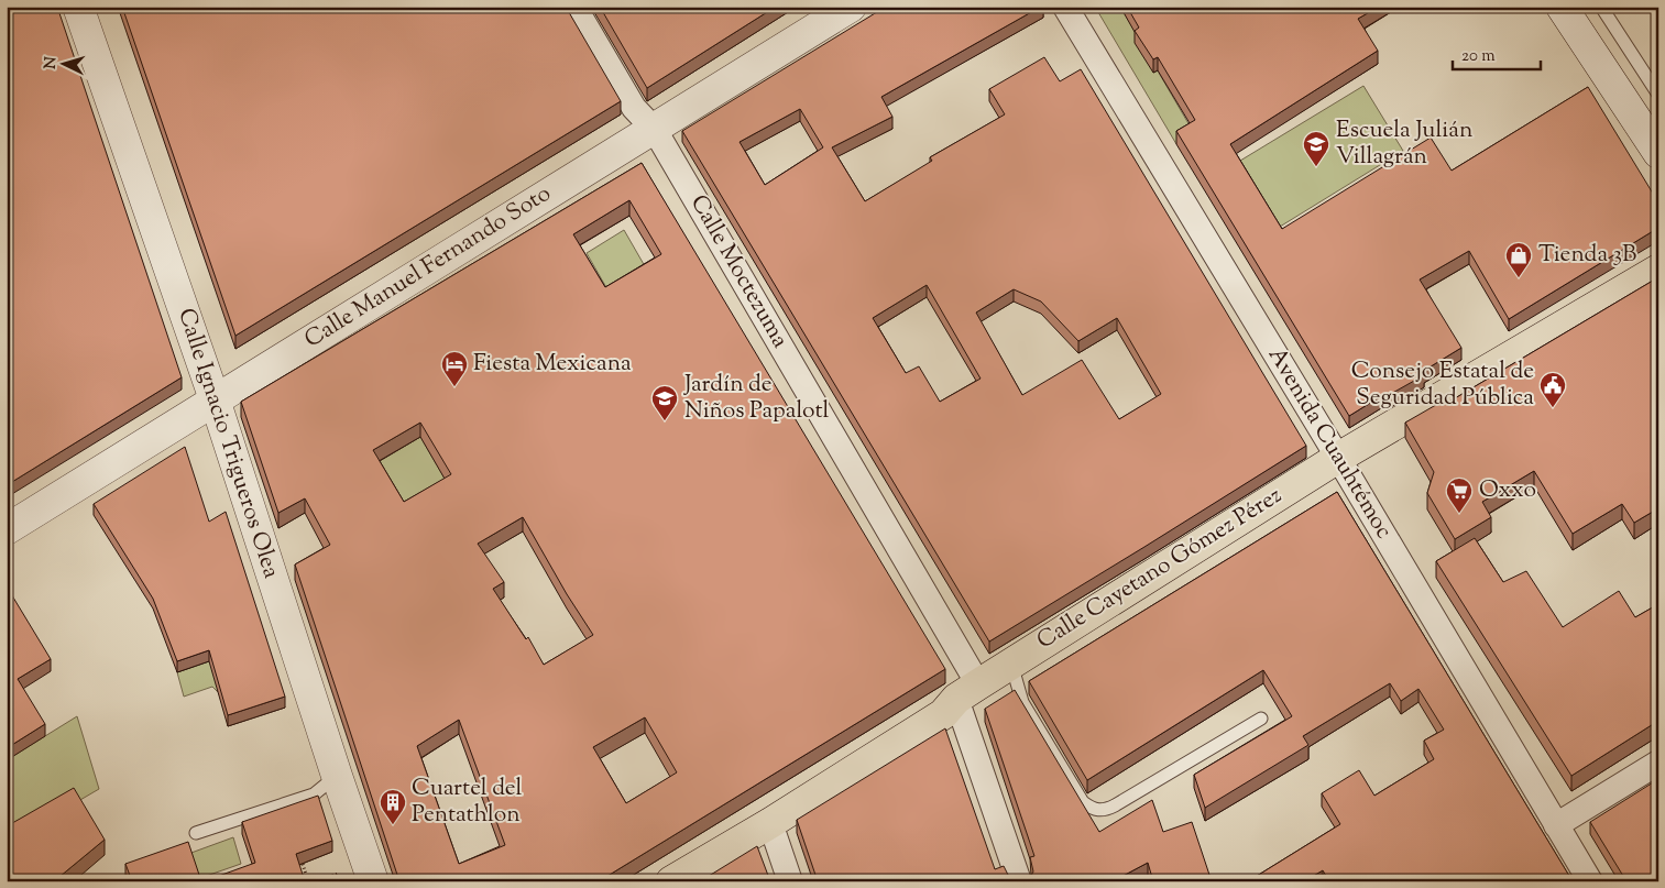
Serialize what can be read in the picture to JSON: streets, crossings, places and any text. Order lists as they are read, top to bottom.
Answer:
{
  "streets": {
    "main road": ["Calle Cayetano Gómez Pérez"],
    "street": [
      "Calle Manuel Fernando Soto",
      "Calle Moctezuma",
      "Calle Ignacio Trigueros Olea",
      "Avenida Cuauhtémoc"
    ]
  },
  "crossings": [
    ["Calle Manuel Fernando Soto", "Calle Moctezuma"],
    ["Calle Manuel Fernando Soto", "Calle Ignacio Trigueros Olea"],
    ["Calle Moctezuma", "Calle Cayetano Gómez Pérez"],
    ["Avenida Cuauhtémoc", "Calle Cayetano Gómez Pérez"]
  ],
  "places": {
    "school or university": ["Escuela Julián Villagrán", "Jardín de Niños Papalotl"],
    "shop": ["Tienda 3B"],
    "hotel": ["Fiesta Mexicana"],
    "public building": ["Consejo Estatal de Seguridad Pública"],
    "supermarket": ["Oxxo"],
    "building": ["Cuartel del Pentathlon"]
  },
  "scale_bar": "20 m",
  "north": "left"
}
